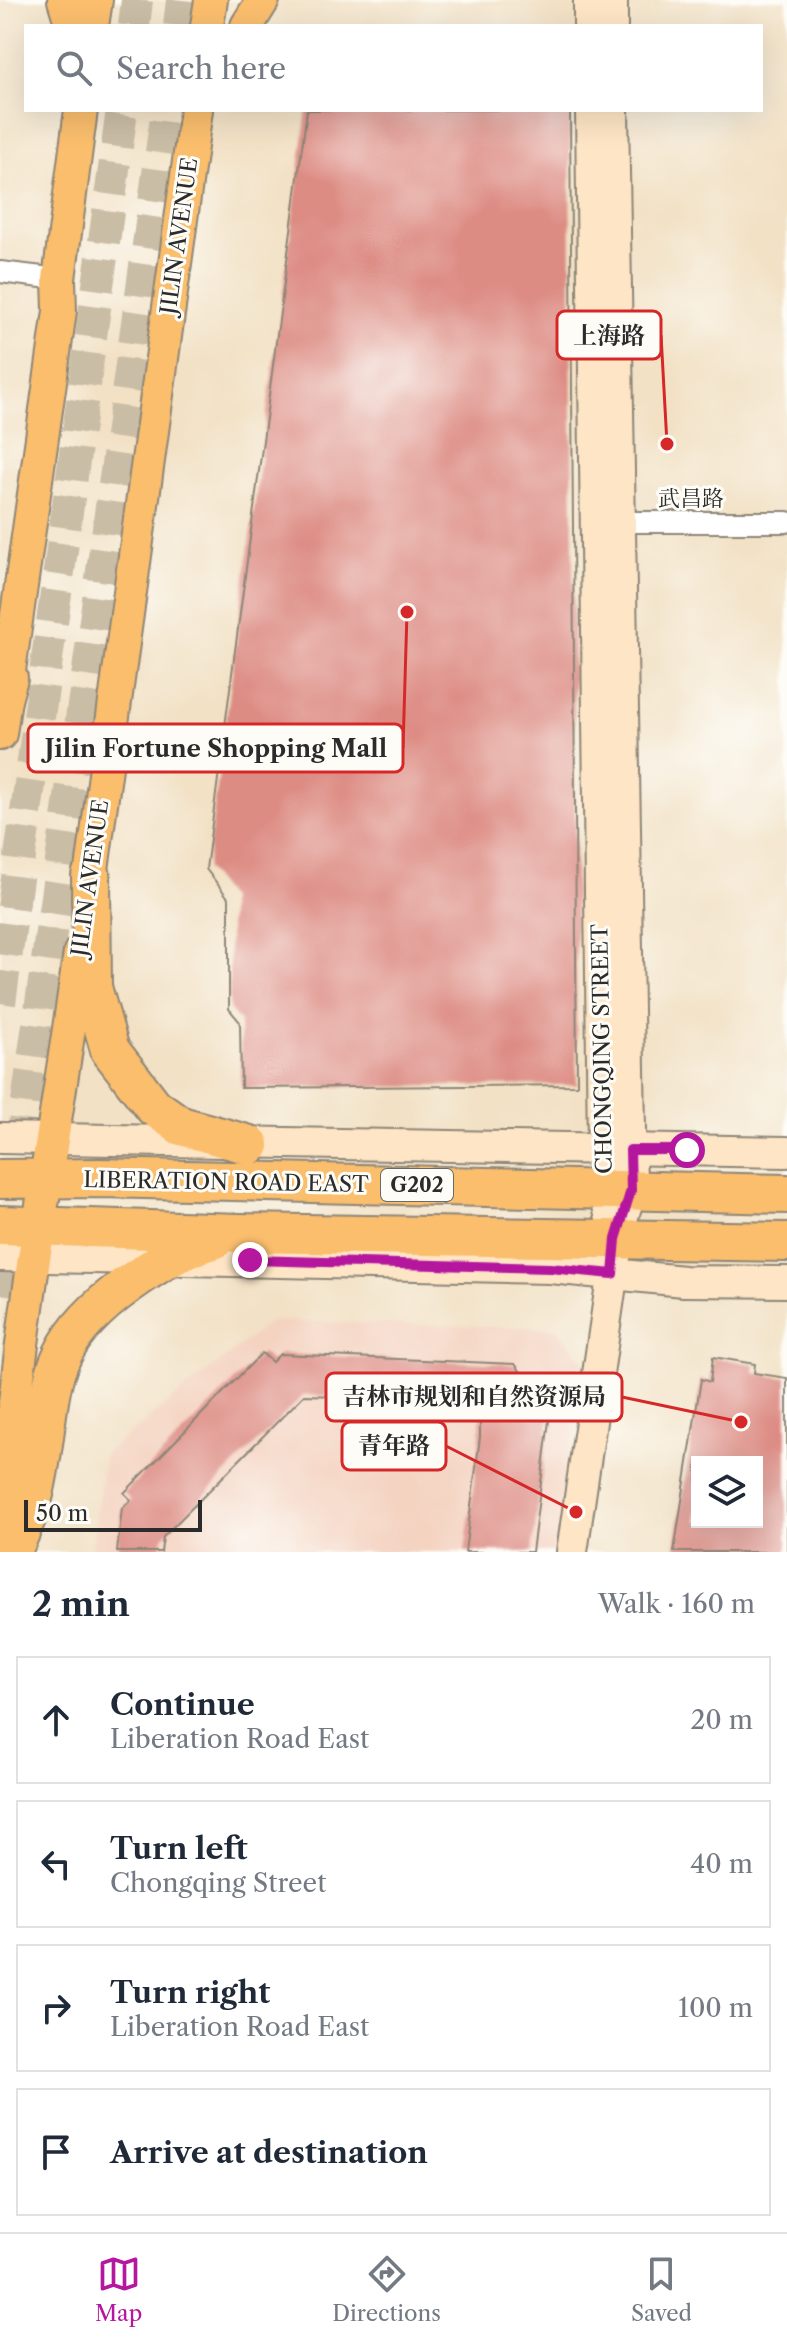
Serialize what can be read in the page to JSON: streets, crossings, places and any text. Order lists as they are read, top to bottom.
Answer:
{
  "streets": {
    "highway": ["LIBERATION ROAD EAST", "G202"],
    "main road": ["JILIN AVENUE"],
    "street": ["武昌路", "CHONGQING STREET"]
  },
  "crossings": [
    ["JILIN AVENUE", "LIBERATION ROAD EAST"],
    ["武昌路", "CHONGQING STREET"],
    ["CHONGQING STREET", "LIBERATION ROAD EAST"]
  ],
  "places": [
    "上海路",
    "Jilin Fortune Shopping Mall",
    "吉林市规划和自然资源局",
    "青年路"
  ],
  "scale_bar": "50 m",
  "page": {
    "search": "Search here",
    "scale": "50 m",
    "heading": ["2 min", "Walk · 160 m"],
    "list": [
      ["Continue", "Liberation Road East", "20 m"],
      ["Turn left", "Chongqing Street", "40 m"],
      ["Turn right", "Liberation Road East", "100 m"],
      "Arrive at destination"
    ],
    "nav": ["Map", "Directions", "Saved"]
  }
}
